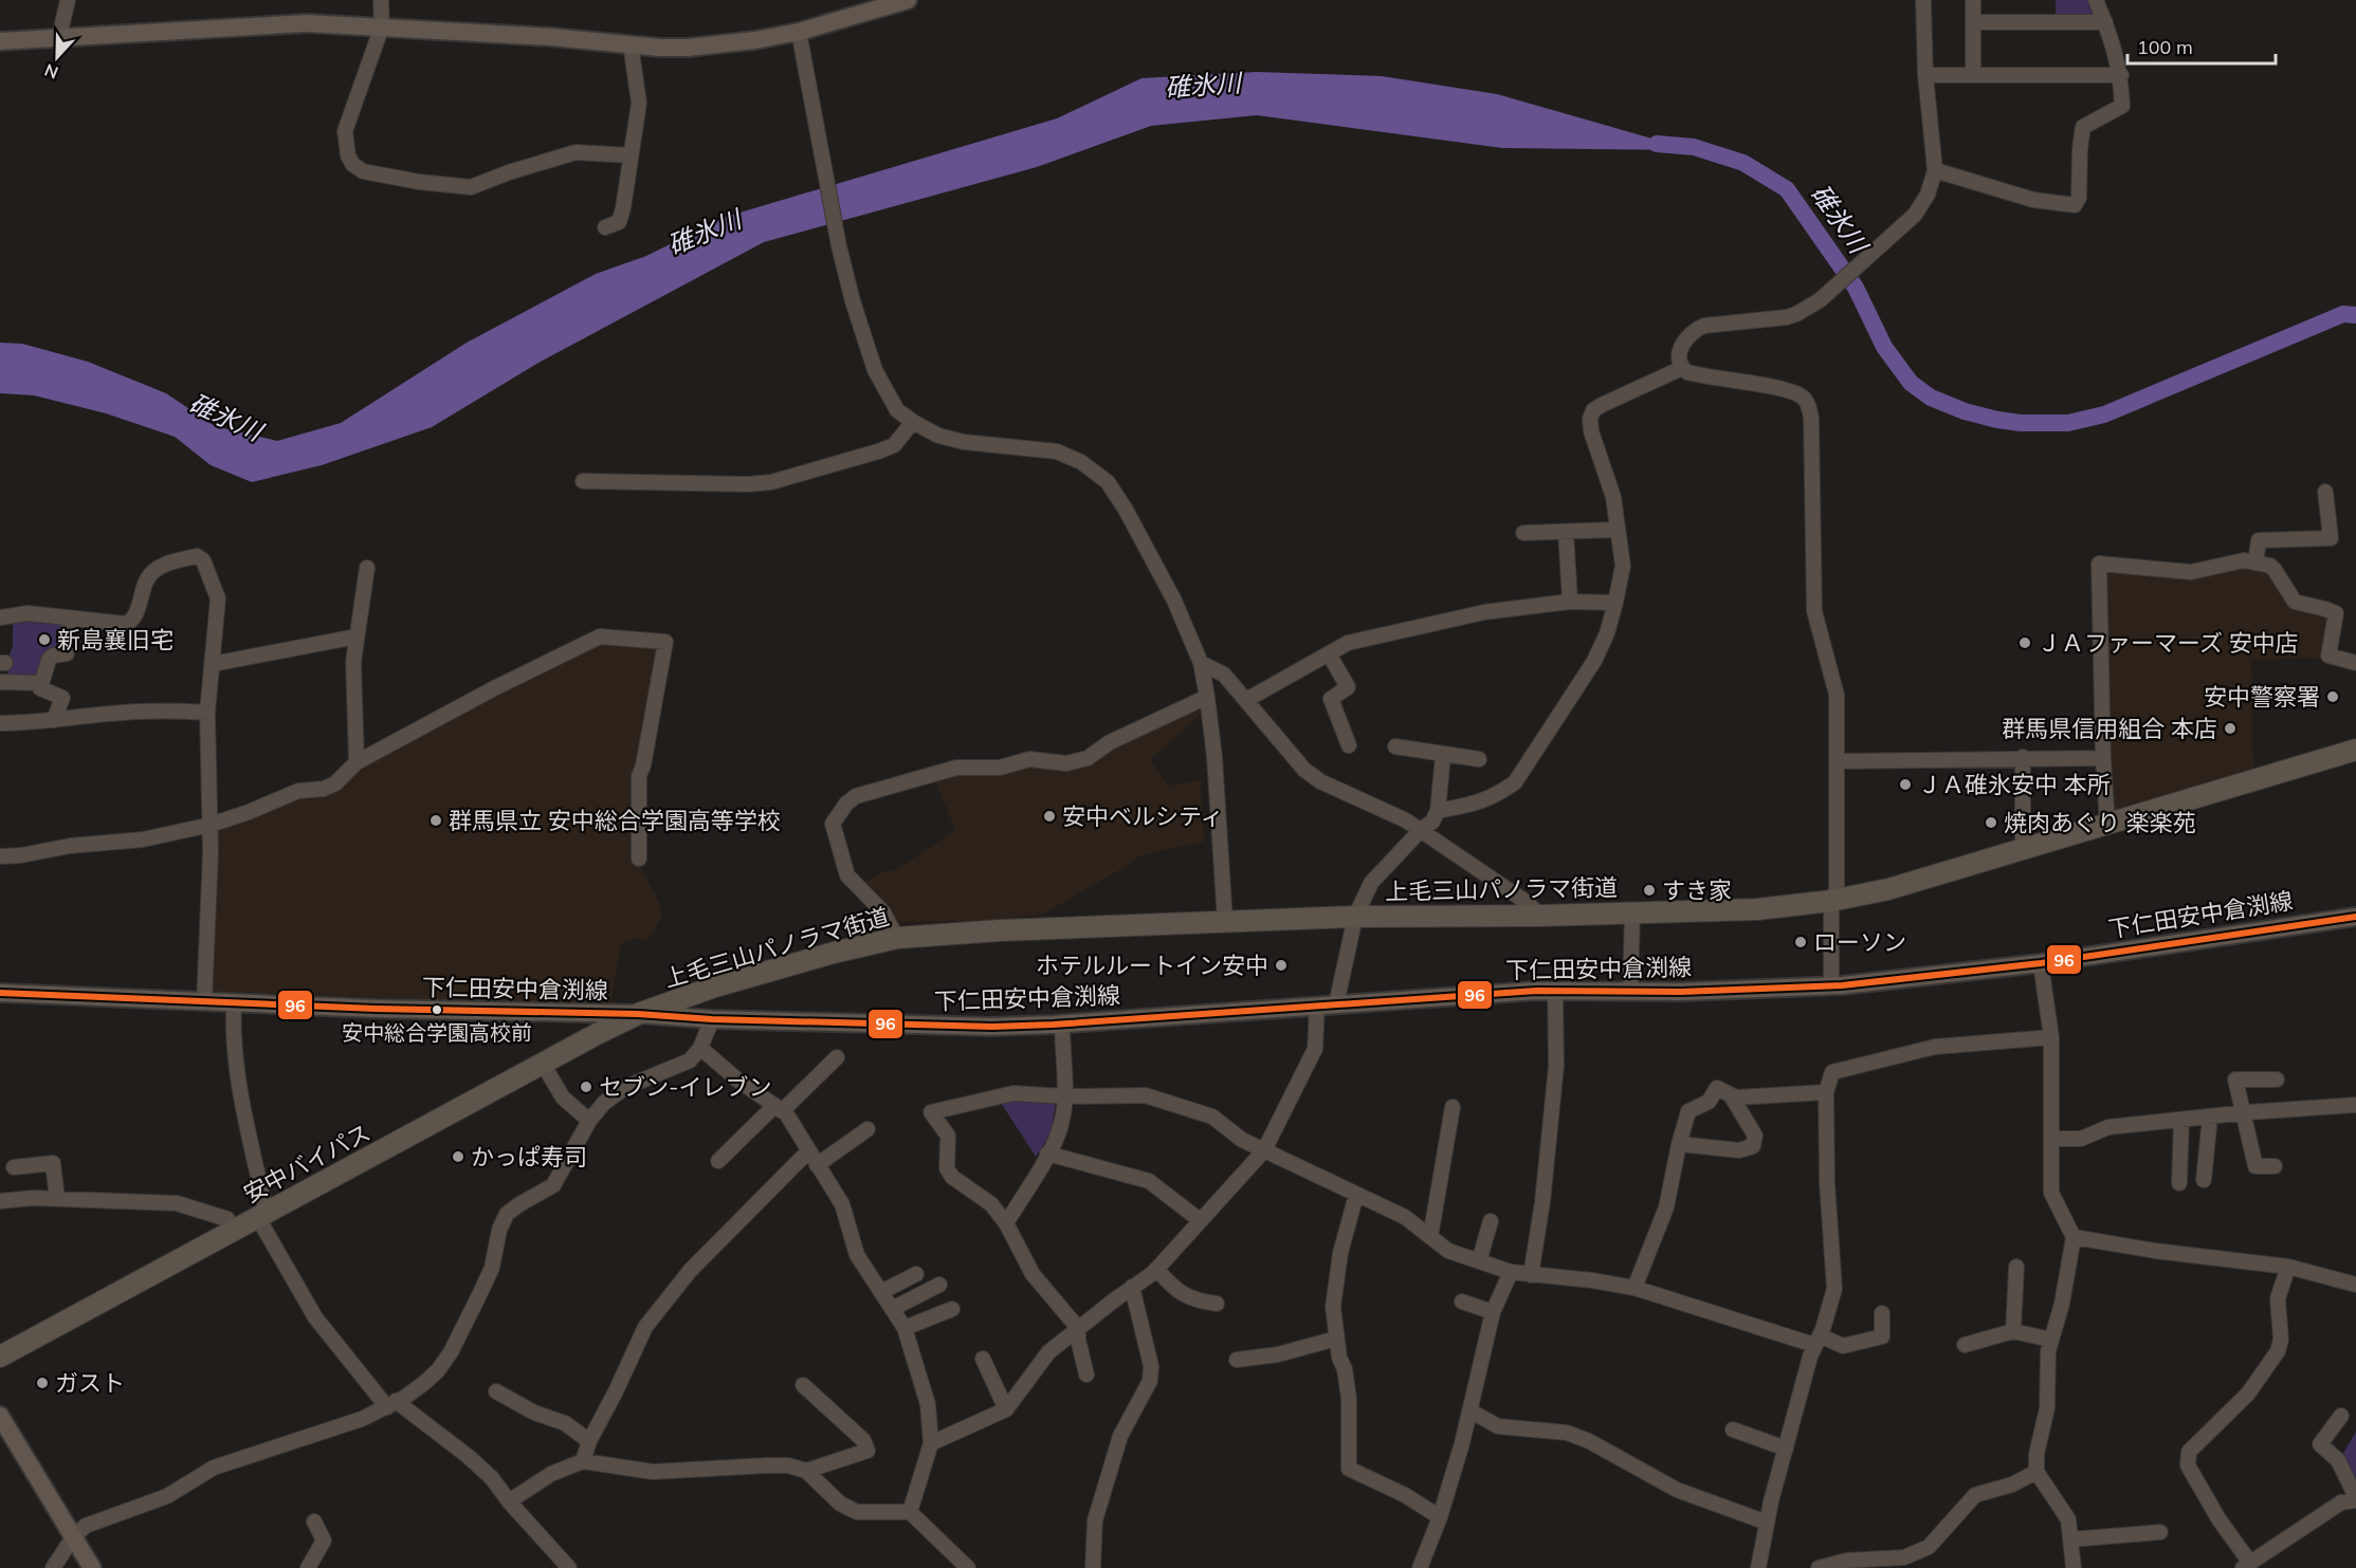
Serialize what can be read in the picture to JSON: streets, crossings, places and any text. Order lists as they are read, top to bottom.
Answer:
{
  "streets": {
    "highway": ["上毛三山パノラマ街道", "安中バイパス"],
    "main road": ["下仁田安中倉渕線"]
  },
  "crossings": [
    ["上毛三山パノラマ街道", "下仁田安中倉渕線"],
    ["上毛三山パノラマ街道", "安中バイパス"],
    ["下仁田安中倉渕線", "安中バイパス"]
  ],
  "water": ["碓氷川"],
  "places": [
    "新島襄旧宅",
    "ＪＡファーマーズ 安中店",
    "安中警察署",
    "群馬県信用組合 本店",
    "ＪＡ碓氷安中 本所",
    "安中ベルシティ",
    "群馬県立 安中総合学園高等学校",
    "焼肉あぐり 楽楽苑",
    "すき家",
    "ローソン",
    "ホテルルートイン安中",
    "安中総合学園高校前",
    "セブン-イレブン",
    "かっぱ寿司",
    "ガスト"
  ],
  "lines": ["transit line 96"],
  "scale_bar": "100 m",
  "north": "bottom"
}
